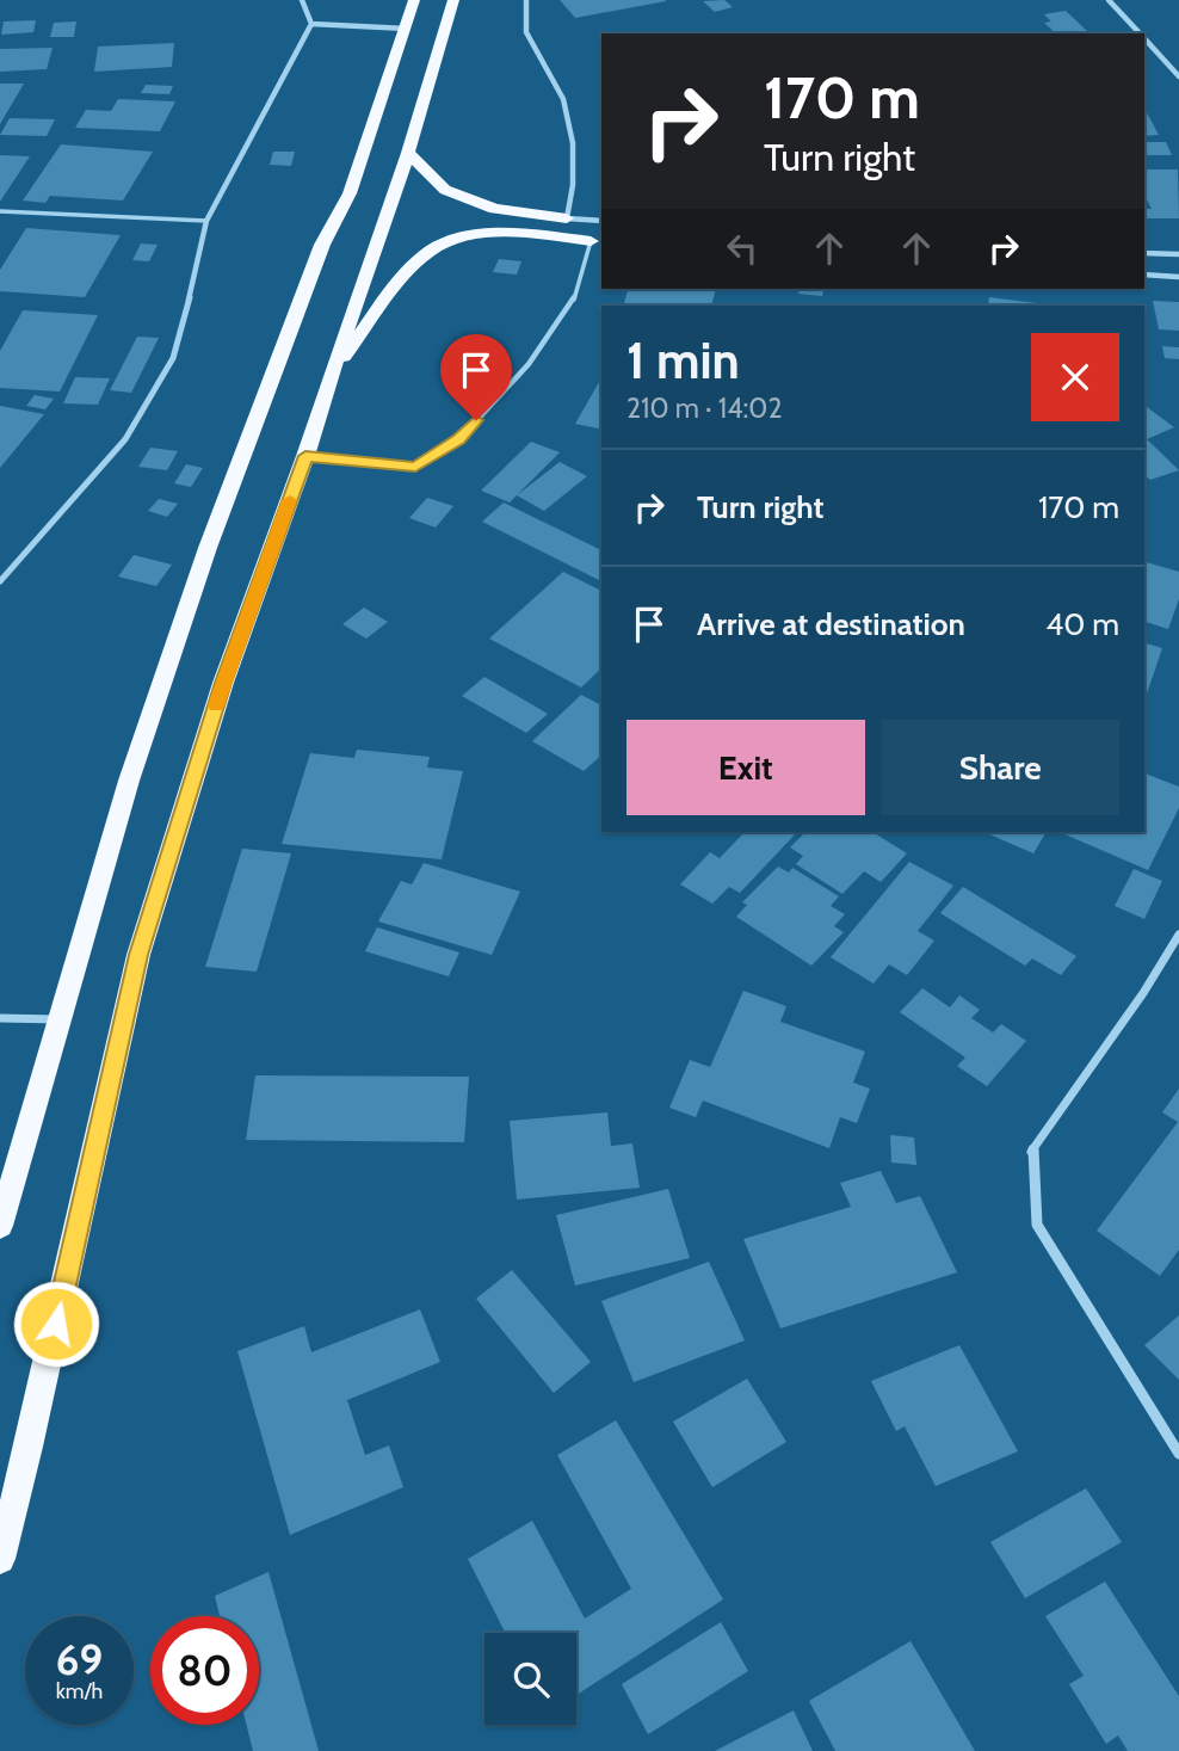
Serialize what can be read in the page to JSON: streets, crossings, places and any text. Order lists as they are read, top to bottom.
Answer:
{
  "page": {
    "turn": ["170 m", "Turn right"],
    "heading": ["1 min", "210 m · 14:02"],
    "list": [
      {
        "name": "Turn right",
        "value": "170 m"
      },
      {
        "name": "Arrive at destination",
        "value": "40 m"
      }
    ],
    "buttons": ["Exit", "Share"],
    "speed": "69 km/h",
    "limit": "80"
  }
}
